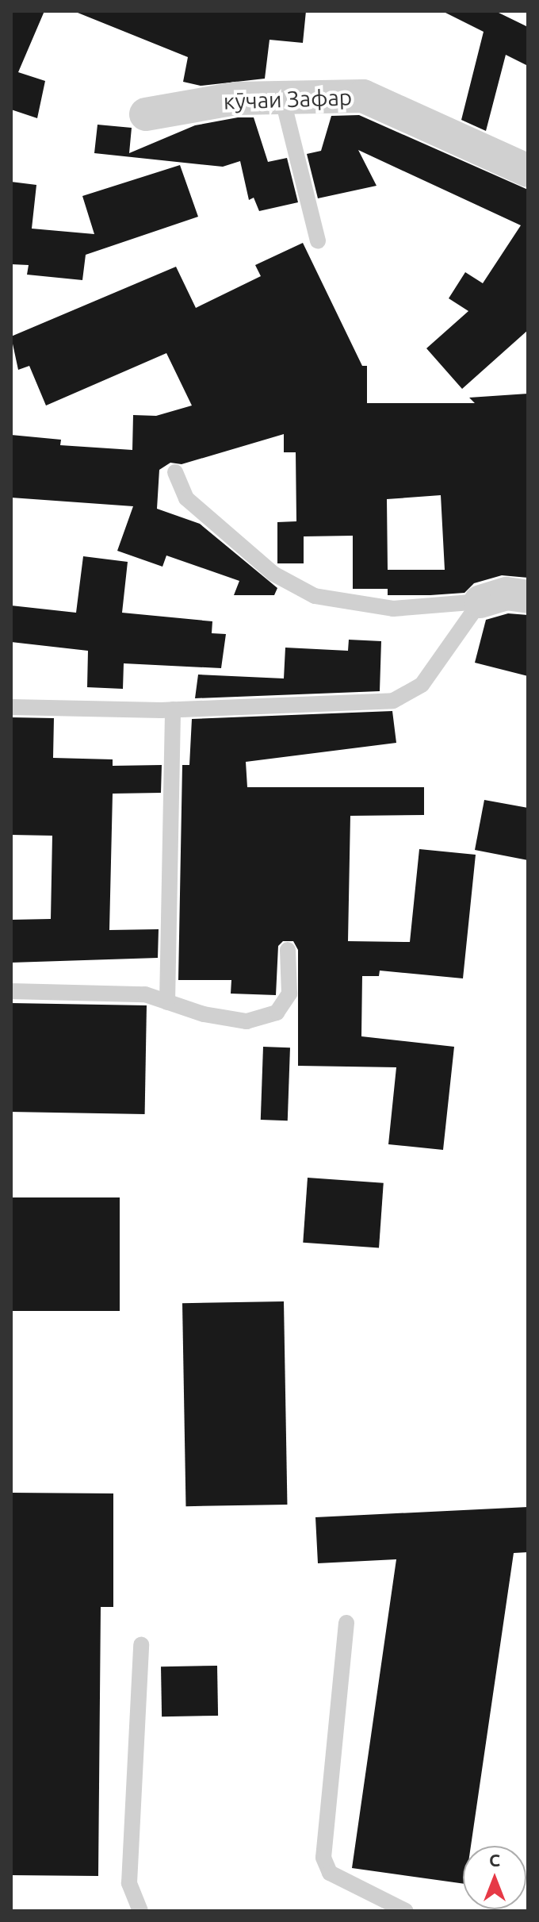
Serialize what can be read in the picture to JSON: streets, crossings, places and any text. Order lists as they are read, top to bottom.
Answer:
{
  "streets": {
    "street": ["кӯчаи Зафар"]
  },
  "north": "top"
}
